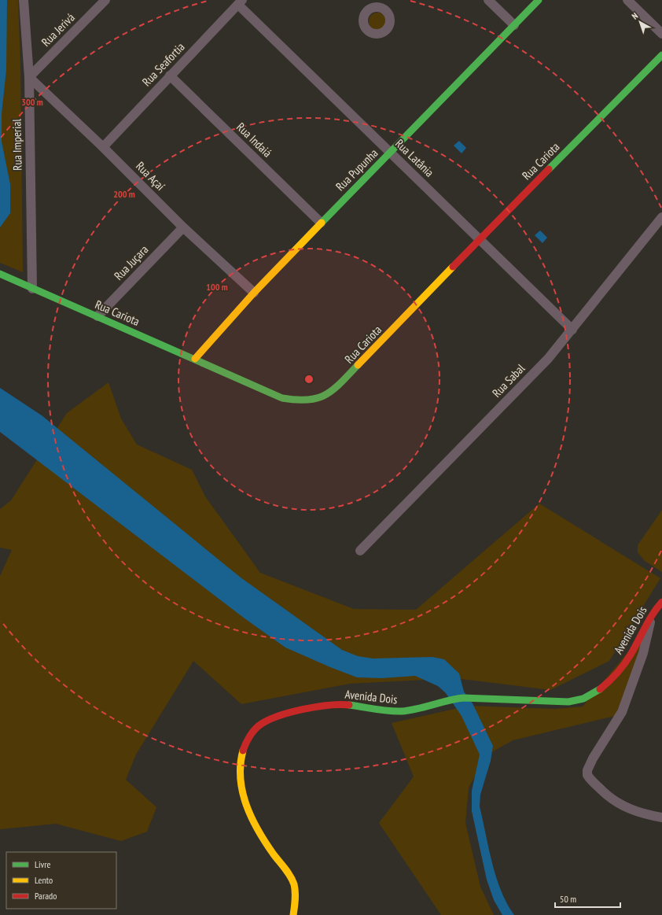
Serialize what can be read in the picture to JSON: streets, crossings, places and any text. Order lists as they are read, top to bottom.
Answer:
{
  "streets": {
    "street": [
      "Rua Jerivá",
      "Rua Seafortia",
      "Rua Indaiá",
      "Rua Imperial",
      "Rua Latânia",
      "Rua Cariota",
      "Rua Pupunha",
      "Rua Açaí",
      "Rua Juçara",
      "Rua Sabal",
      "Avenida Dois"
    ]
  },
  "crossings": [
    ["Rua Jerivá", "Rua Imperial"],
    ["Rua Jerivá", "Rua Açaí"],
    ["Rua Seafortia", "Rua Indaiá"],
    ["Rua Seafortia", "Rua Latânia"],
    ["Rua Seafortia", "Rua Açaí"],
    ["Rua Indaiá", "Rua Pupunha"],
    ["Rua Imperial", "Rua Cariota"],
    ["Rua Imperial", "Rua Açaí"],
    ["Rua Latânia", "Rua Cariota"],
    ["Rua Latânia", "Rua Pupunha"],
    ["Rua Latânia", "Rua Sabal"],
    ["Rua Cariota", "Rua Pupunha"],
    ["Rua Cariota", "Rua Juçara"],
    ["Rua Pupunha", "Rua Açaí"],
    ["Rua Açaí", "Rua Juçara"]
  ],
  "legend": ["Livre", "Lento", "Parado"],
  "scale_bar": "50 m",
  "north": "top left",
  "rings": ["300 m", "200 m", "100 m"]
}
